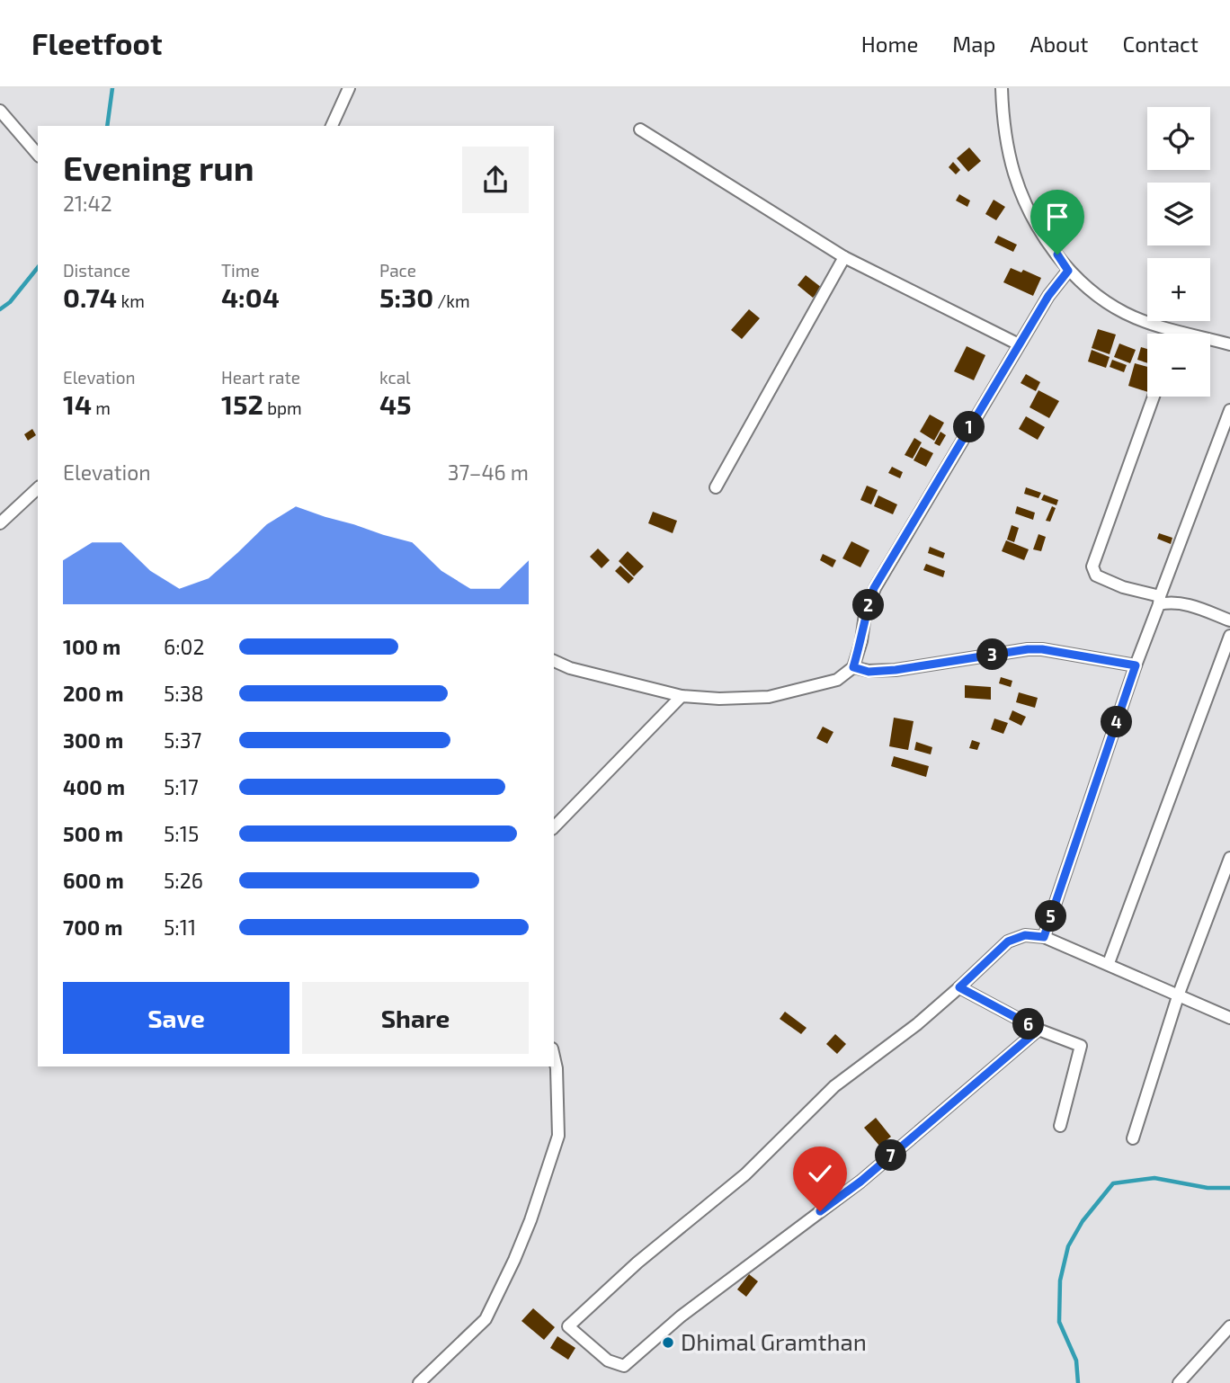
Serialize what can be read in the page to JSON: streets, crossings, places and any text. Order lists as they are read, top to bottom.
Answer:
{
  "places": ["Dhimal Gramthan"],
  "page": {
    "header": "Fleetfoot",
    "nav": [
      "Home",
      "Map",
      "About",
      "Contact"
    ],
    "map_buttons": ["+", "−"],
    "heading": ["Evening run", "21:42"],
    "stats": [
      ["Distance", "0.74 km"],
      ["Time", "4:04"],
      ["Pace", "5:30 /km"],
      ["Elevation", "14 m"],
      ["Heart rate", "152 bpm"],
      ["kcal", "45"]
    ],
    "pins": [
      "1",
      "2",
      "3",
      "4",
      "5",
      "6",
      "7"
    ],
    "chart": ["Elevation", "37–46 m"],
    "list": [
      {
        "name": "100 m",
        "note": "6:02"
      },
      {
        "name": "200 m",
        "note": "5:38"
      },
      {
        "name": "300 m",
        "note": "5:37"
      },
      {
        "name": "400 m",
        "note": "5:17"
      },
      {
        "name": "500 m",
        "note": "5:15"
      },
      {
        "name": "600 m",
        "note": "5:26"
      },
      {
        "name": "700 m",
        "note": "5:11"
      }
    ],
    "buttons": ["Save", "Share"]
  }
}
